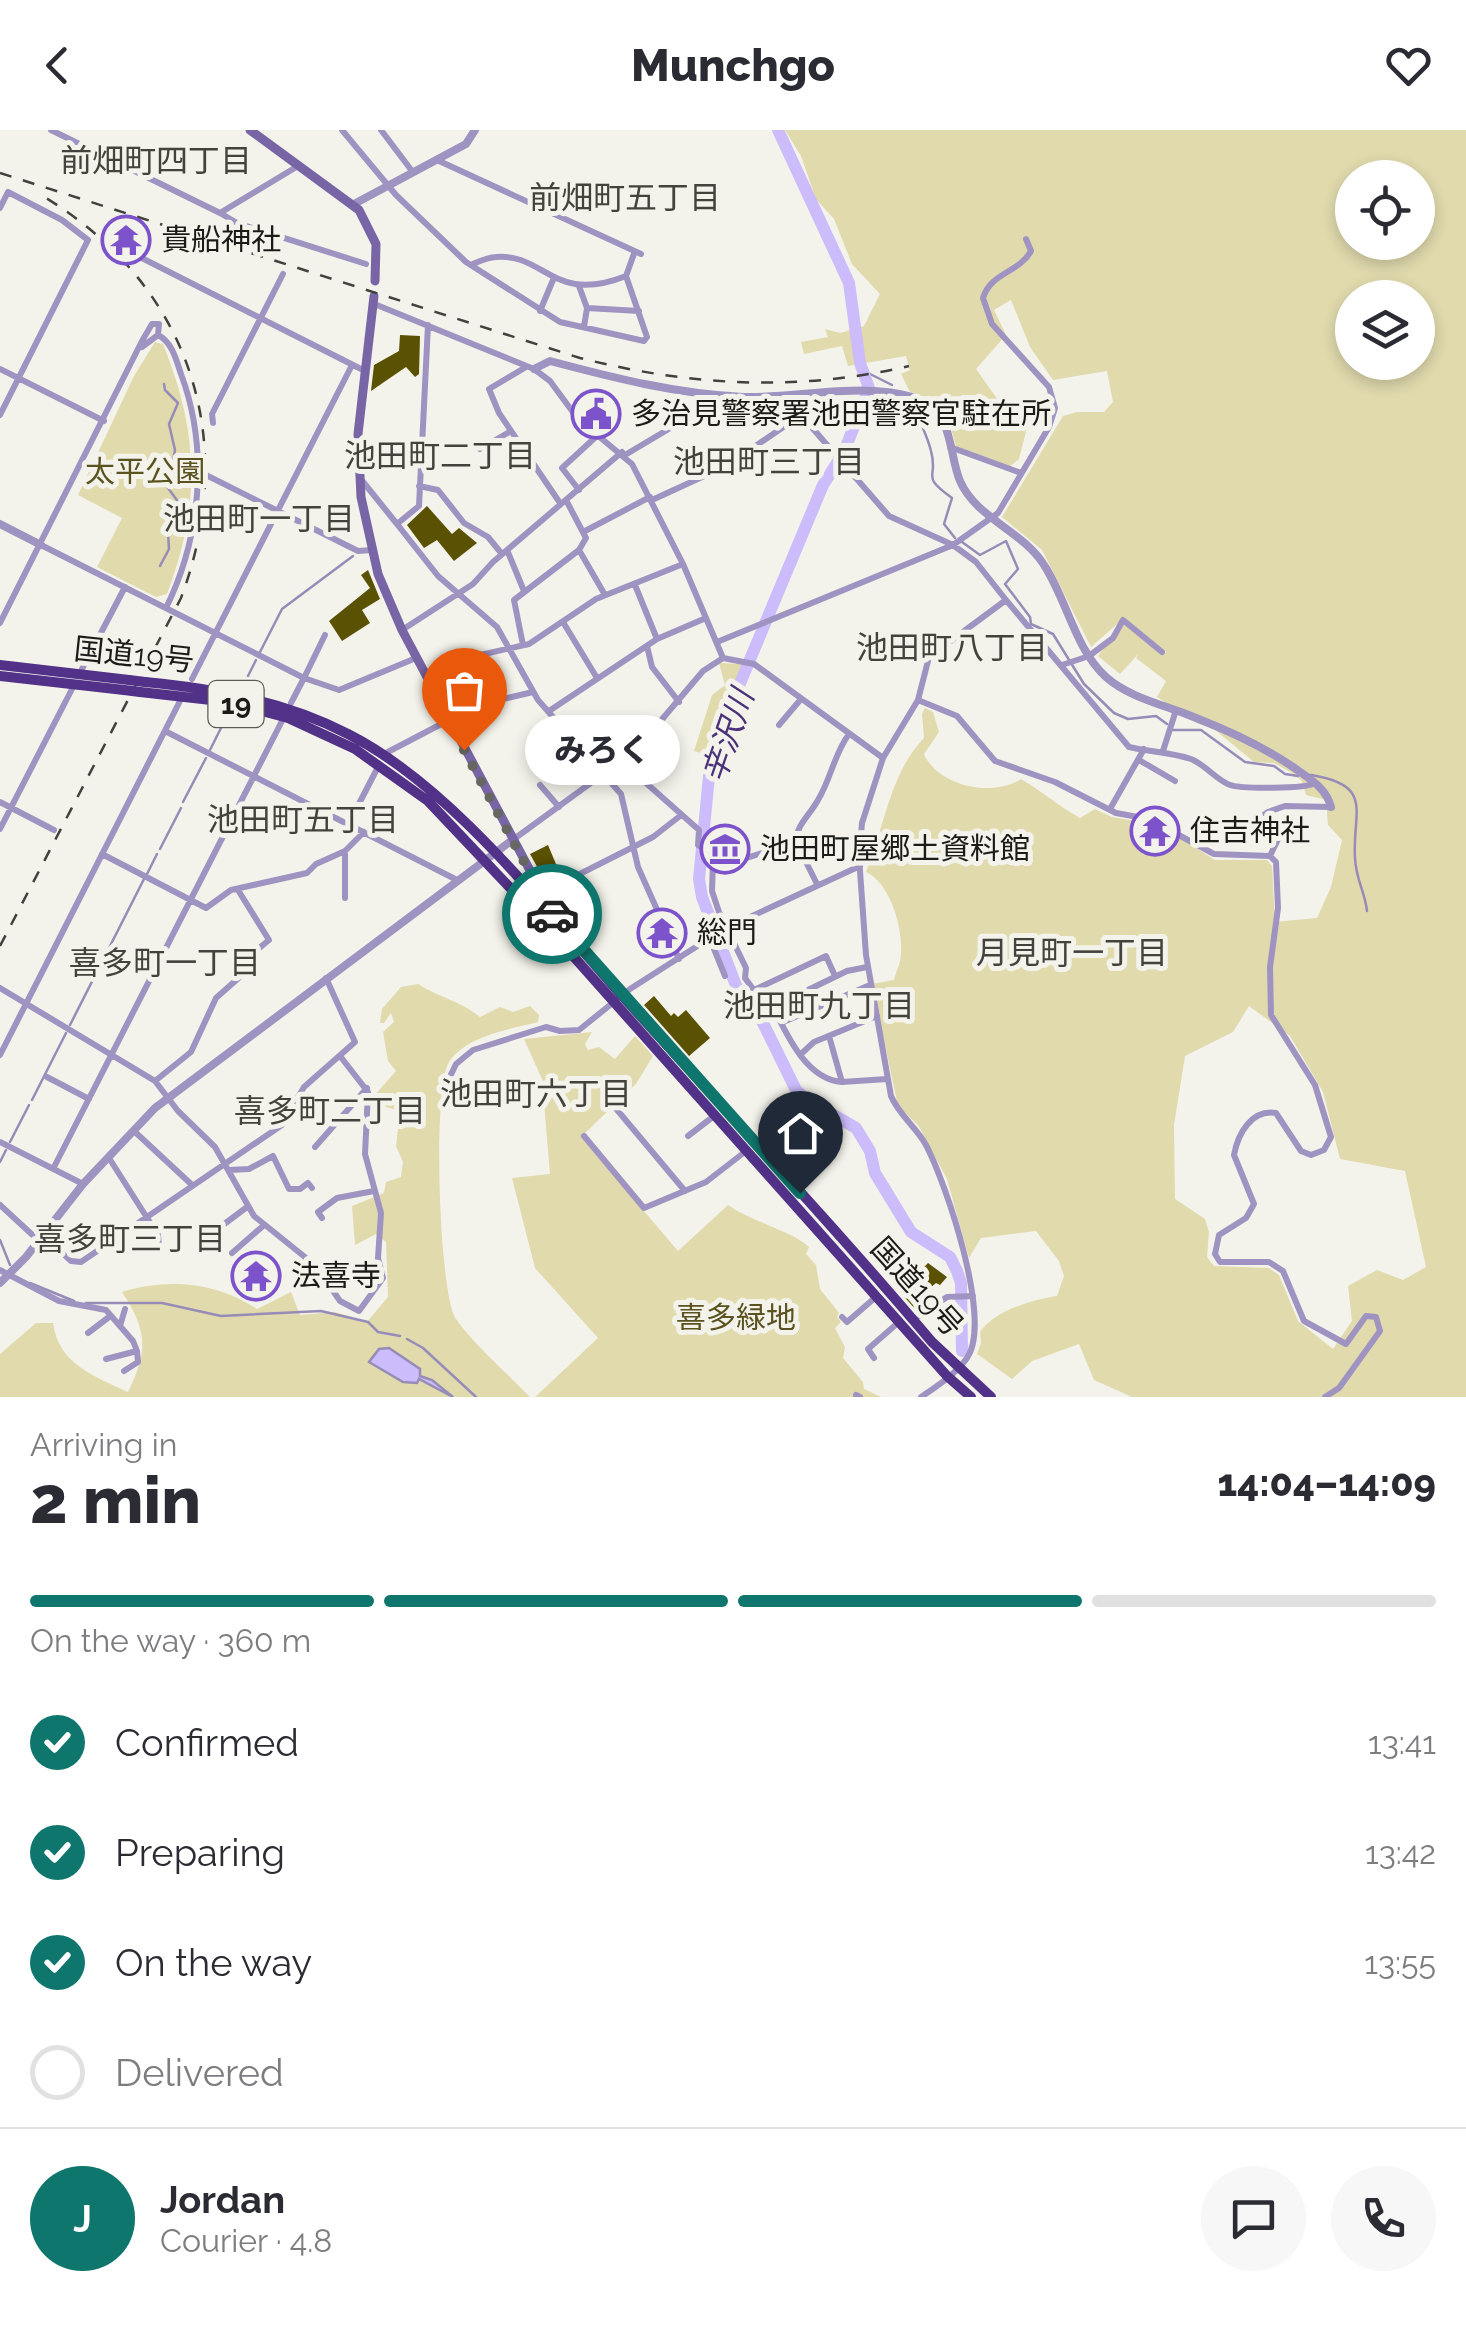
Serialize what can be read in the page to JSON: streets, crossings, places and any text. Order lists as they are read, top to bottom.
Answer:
{
  "streets": {
    "highway": ["国道19号", "19"]
  },
  "districts": [
    "前畑町四丁目",
    "前畑町五丁目",
    "池田町二丁目",
    "池田町三丁目",
    "池田町一丁目",
    "池田町八丁目",
    "池田町五丁目",
    "月見町一丁目",
    "喜多町一丁目",
    "池田町九丁目",
    "池田町六丁目",
    "喜多町二丁目",
    "喜多町三丁目"
  ],
  "water": ["辛沢川"],
  "parks": ["太平公園", "喜多緑地"],
  "places": {
    "temple": [
      "貴船神社",
      "住吉神社",
      "総門",
      "法喜寺"
    ],
    "public building": ["多治見警察署池田警察官駐在所"],
    "other": ["みろく"],
    "museum": ["池田町屋郷土資料館"]
  },
  "page": {
    "header": "Munchgo",
    "bubble": "みろく",
    "heading": ["2 min", "Arriving in", "14:04–14:09"],
    "panel": ["Jordan", "Courier · 4.8"],
    "bar": "On the way · 360 m",
    "list": [
      ["Confirmed", "13:41"],
      ["Preparing", "13:42"],
      ["On the way", "13:55"],
      "Delivered"
    ],
    "round": "J"
  }
}
